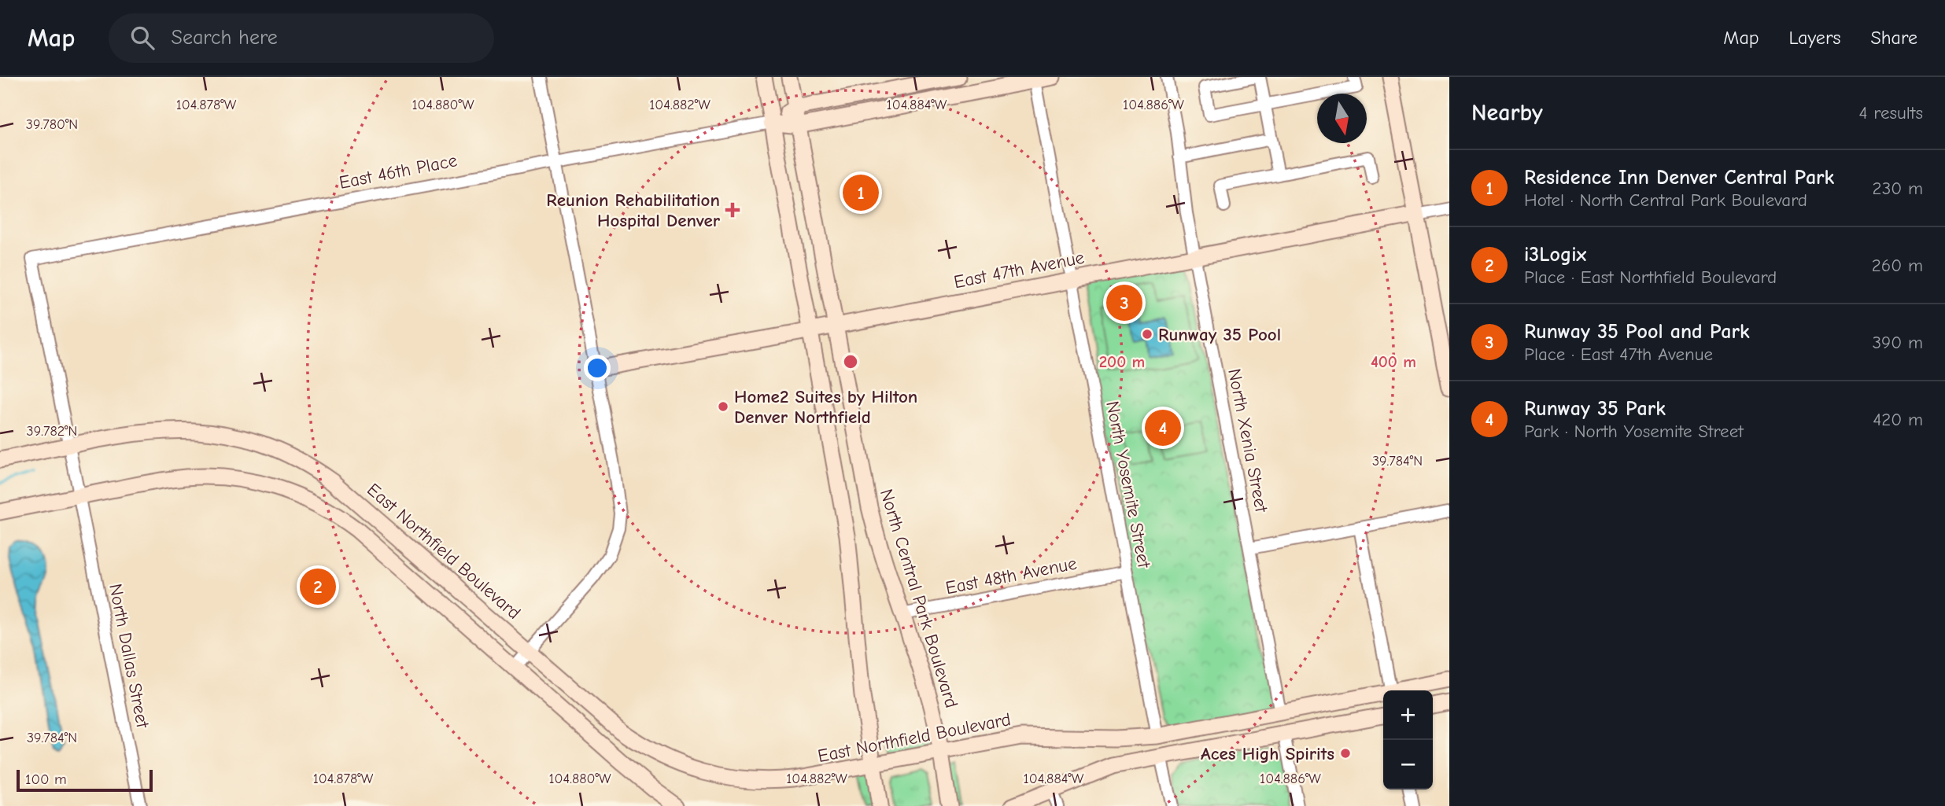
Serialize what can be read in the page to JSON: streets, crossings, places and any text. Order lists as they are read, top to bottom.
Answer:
{
  "streets": {
    "main road": [
      "East 46th Place",
      "East 47th Avenue",
      "East Northfield Boulevard",
      "North Central Park Boulevard"
    ],
    "street": [
      "North Xenia Street",
      "North Yosemite Street",
      "East 48th Avenue",
      "North Dallas Street"
    ]
  },
  "crossings": [
    ["East 46th Place", "North Yosemite Street"],
    ["East 46th Place", "East Northfield Boulevard"],
    ["East 46th Place", "North Central Park Boulevard"],
    ["East 47th Avenue", "North Xenia Street"],
    ["East 47th Avenue", "North Yosemite Street"],
    ["East 47th Avenue", "North Central Park Boulevard"],
    ["North Xenia Street", "East Northfield Boulevard"],
    ["North Yosemite Street", "East Northfield Boulevard"],
    ["North Yosemite Street", "East 48th Avenue"],
    ["East Northfield Boulevard", "North Central Park Boulevard"],
    ["East 48th Avenue", "North Central Park Boulevard"]
  ],
  "places": {
    "health": ["Reunion Rehabilitation Hospital Denver"],
    "other": ["Runway 35 Pool", "Home2 Suites by Hilton Denver Northfield", "Aces High Spirits"]
  },
  "scale_bar": "100 m",
  "north": "bottom",
  "page": {
    "header": "Map",
    "search": "Search here",
    "nav": ["Map", "Layers", "Share"],
    "heading": ["Nearby", "4 results"],
    "list": [
      {
        "mark": "1",
        "name": "Residence Inn Denver Central Park",
        "note": "Hotel · North Central Park Boulevard",
        "value": "230 m"
      },
      {
        "mark": "2",
        "name": "i3Logix",
        "note": "Place · East Northfield Boulevard",
        "value": "260 m"
      },
      {
        "mark": "3",
        "name": "Runway 35 Pool and Park",
        "note": "Place · East 47th Avenue",
        "value": "390 m"
      },
      {
        "mark": "4",
        "name": "Runway 35 Park",
        "note": "Park · North Yosemite Street",
        "value": "420 m"
      }
    ],
    "pins": [
      "1",
      "3",
      "4",
      "2"
    ],
    "map_buttons": ["+", "−"],
    "scale": "100 m"
  },
  "coordinates": [
    "104.878°W",
    "104.880°W",
    "104.882°W",
    "104.884°W",
    "104.886°W",
    "39.780°N",
    "39.782°N",
    "39.784°N"
  ],
  "rings": ["200 m", "400 m"]
}
